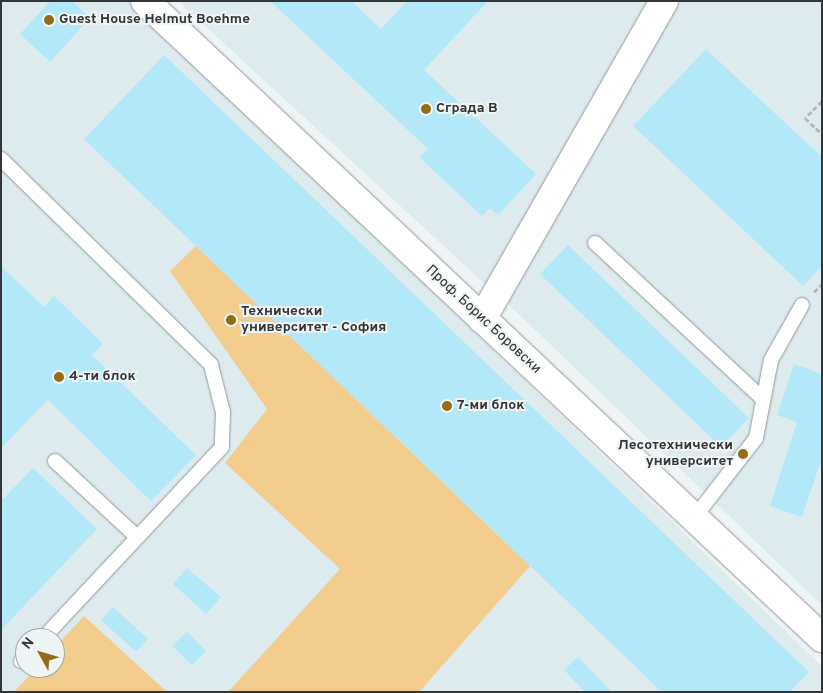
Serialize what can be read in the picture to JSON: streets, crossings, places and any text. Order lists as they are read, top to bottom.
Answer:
{
  "streets": {
    "street": ["Проф. Борис Боровски"]
  },
  "places": [
    "Guest House Helmut Boehme",
    "Сграда В",
    "Технически университет - София",
    "4-ти блок",
    "7-ми блок",
    "Лесотехнически университет"
  ],
  "north": "top left"
}
